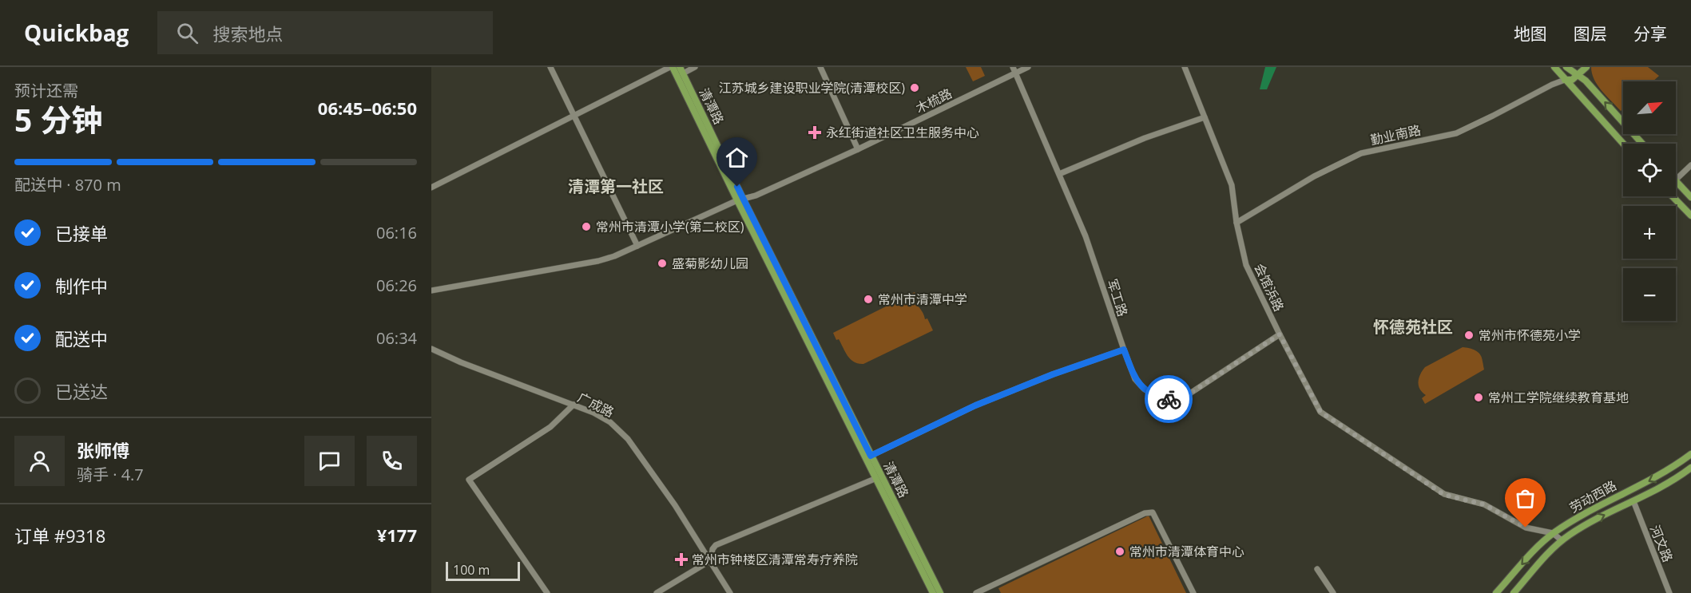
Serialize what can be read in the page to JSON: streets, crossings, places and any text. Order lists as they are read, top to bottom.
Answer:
{
  "streets": {
    "main road": ["清潭路", "劳动西路"],
    "street": [
      "木梳路",
      "勤业南路",
      "会馆浜路",
      "军工路",
      "广成路",
      "河文路"
    ]
  },
  "crossings": [
    ["木梳路", "清潭路"],
    ["木梳路", "军工路"],
    ["勤业南路", "会馆浜路"],
    ["会馆浜路", "军工路"],
    ["会馆浜路", "劳动西路"],
    ["劳动西路", "河文路"]
  ],
  "districts": ["清潭第一社区", "怀德苑社区"],
  "places": {
    "other": [
      "江苏城乡建设职业学院(清潭校区)",
      "常州市清潭小学(第二校区)",
      "盛菊影幼儿园",
      "常州市清潭中学",
      "常州市怀德苑小学",
      "常州工学院继续教育基地",
      "常州市清潭体育中心"
    ],
    "health": ["永红街道社区卫生服务中心", "常州市钟楼区清潭常寿疗养院"]
  },
  "scale_bar": "100 m",
  "north": "top right",
  "page": {
    "header": "Quickbag",
    "search": "搜索地点",
    "nav": ["地图", "图层", "分享"],
    "heading": ["5 分钟", "预计还需", "06:45–06:50"],
    "panel": [
      "张师傅",
      "骑手 · 4.7",
      "订单 #9318",
      "¥177"
    ],
    "map_buttons": ["+", "−"],
    "bar": "配送中 · 870 m",
    "list": [
      ["已接单", "06:16"],
      ["制作中", "06:26"],
      ["配送中", "06:34"],
      "已送达"
    ],
    "scale": "100 m"
  }
}
